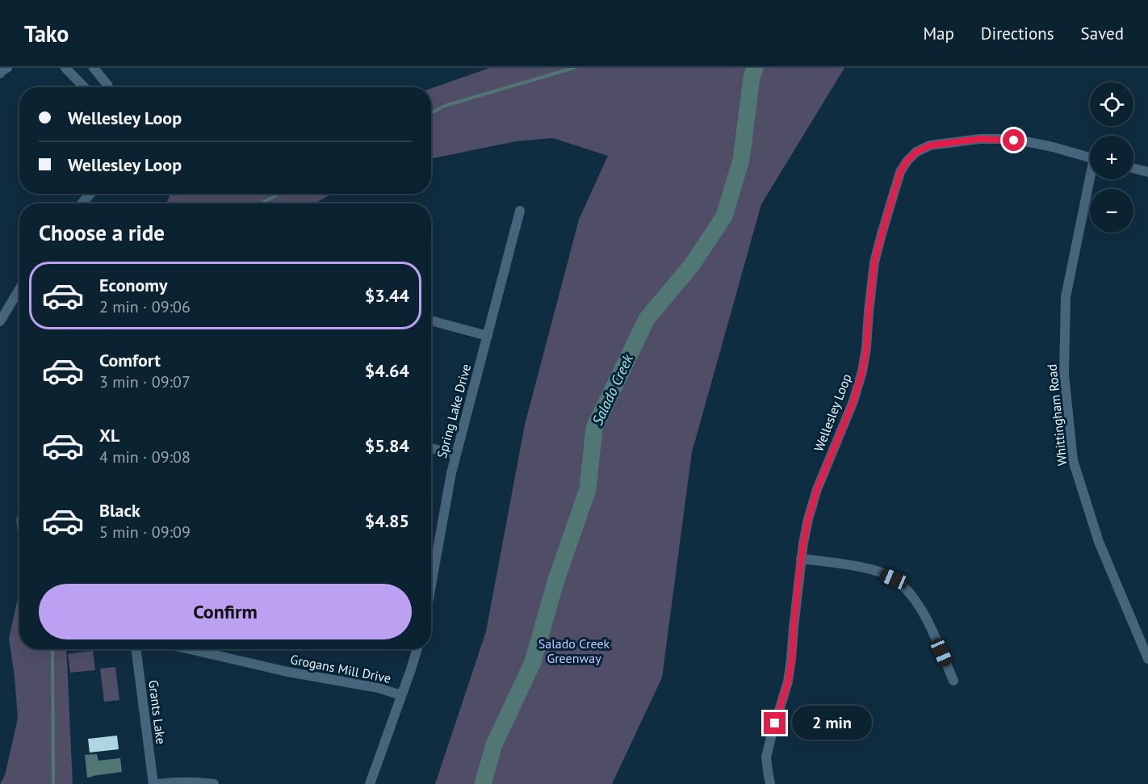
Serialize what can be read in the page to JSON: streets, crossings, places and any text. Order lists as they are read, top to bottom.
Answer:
{
  "streets": {
    "street": [
      "Spring Lake Drive",
      "Wellesley Loop",
      "Whittingham Road",
      "Grogans Mill Drive",
      "Grants Lake"
    ]
  },
  "water": ["Salado Creek"],
  "parks": ["Salado Creek Greenway"],
  "page": {
    "header": "Tako",
    "nav": ["Map", "Directions", "Saved"],
    "map_buttons": ["+", "−"],
    "banner": ["Wellesley Loop", "Wellesley Loop"],
    "heading": "Choose a ride",
    "list": [
      {
        "name": "Economy",
        "note": "2 min · 09:06",
        "value": "$3.44"
      },
      {
        "name": "Comfort",
        "note": "3 min · 09:07",
        "value": "$4.64"
      },
      {
        "name": "XL",
        "note": "4 min · 09:08",
        "value": "$5.84"
      },
      {
        "name": "Black",
        "note": "5 min · 09:09",
        "value": "$4.85"
      }
    ],
    "buttons": "Confirm",
    "bubble": "2 min"
  }
}
